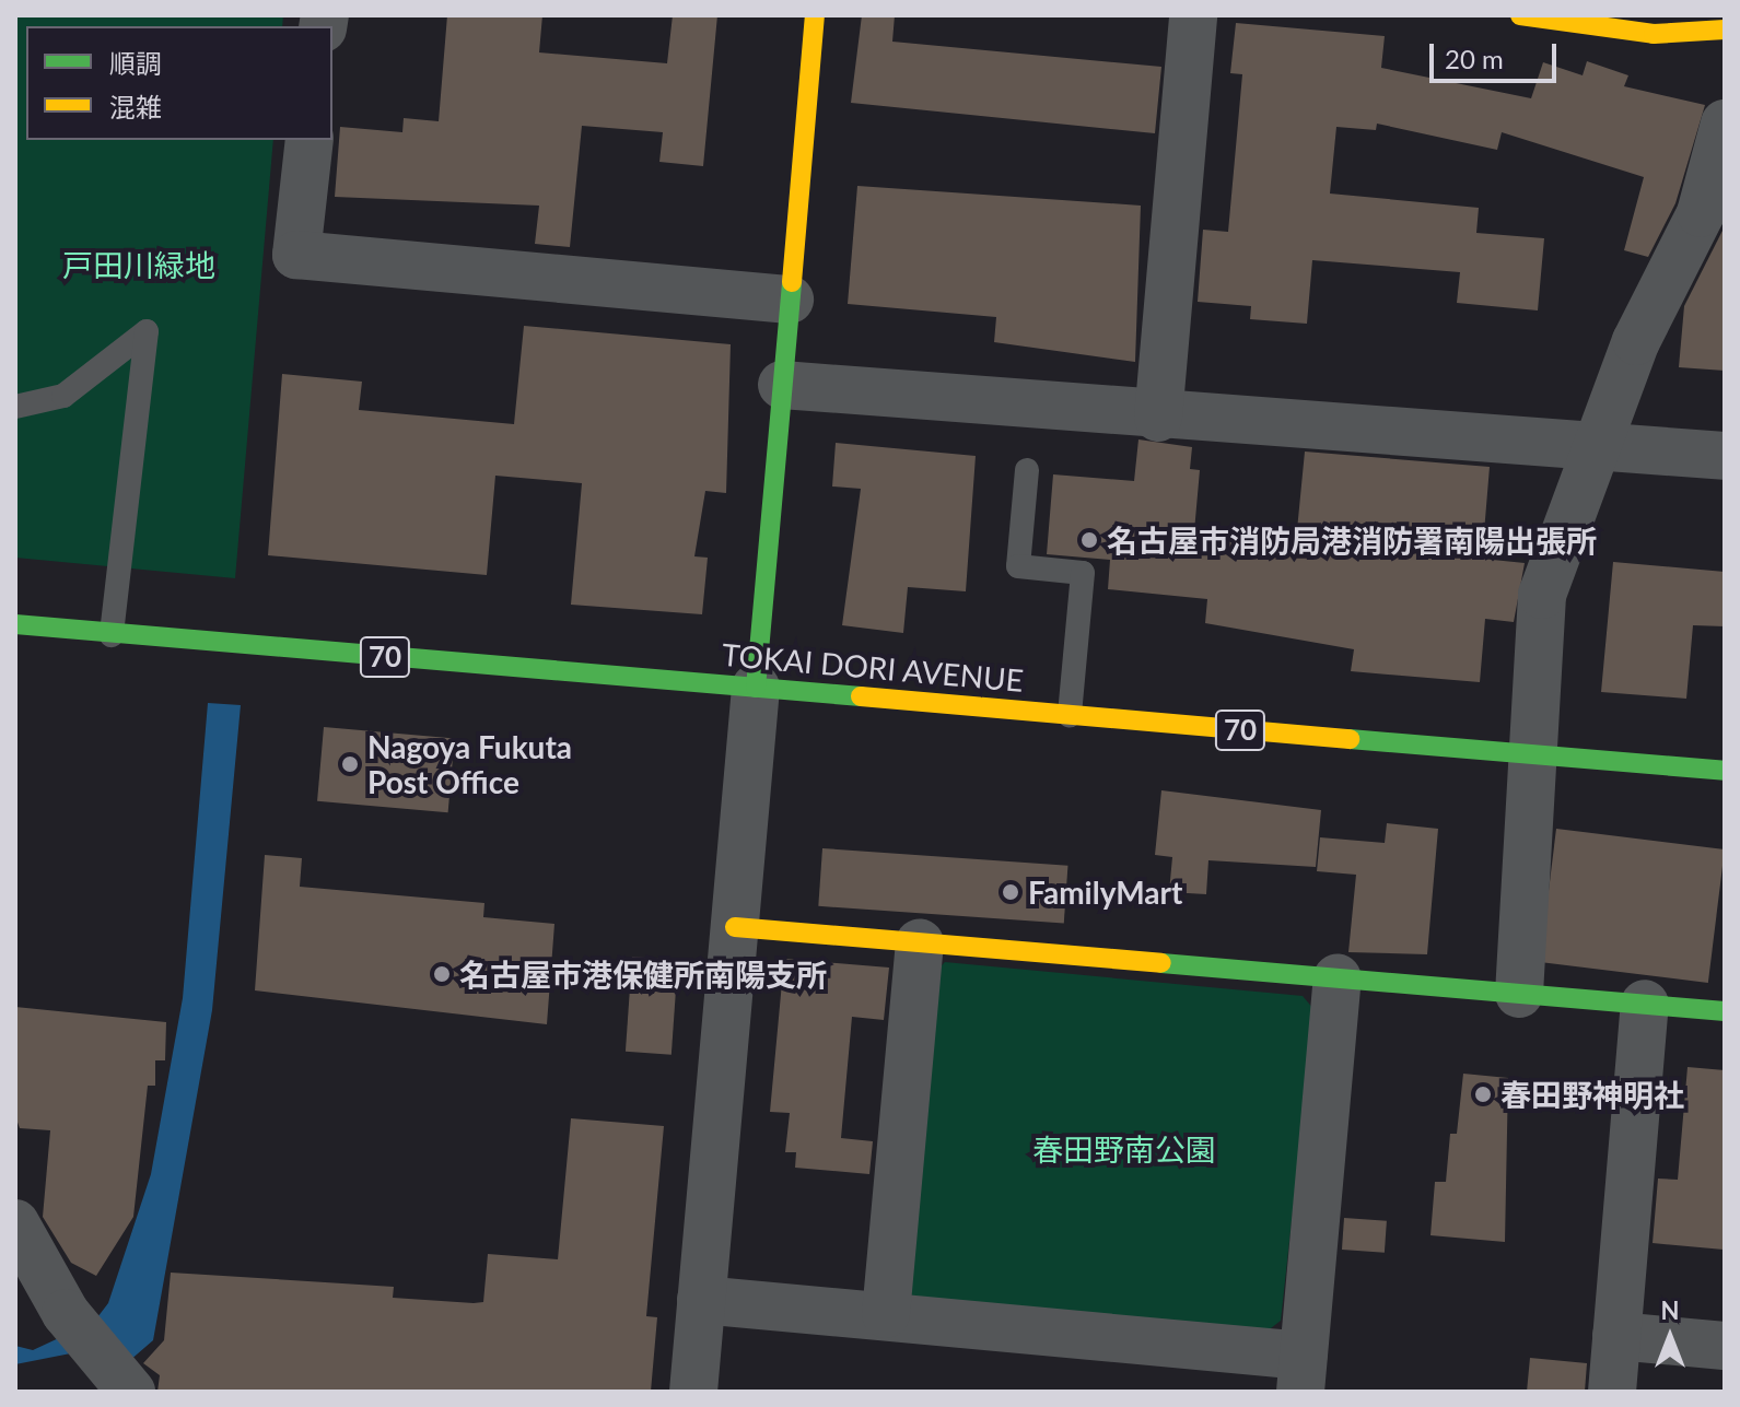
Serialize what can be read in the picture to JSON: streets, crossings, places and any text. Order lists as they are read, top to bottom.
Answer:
{
  "streets": {
    "street": ["70", "TOKAI DORI AVENUE"]
  },
  "parks": ["戸田川緑地", "春田野南公園"],
  "places": [
    "名古屋市消防局港消防署南陽出張所",
    "Nagoya Fukuta Post Office",
    "FamilyMart",
    "名古屋市港保健所南陽支所",
    "春田野神明社"
  ],
  "legend": ["順調", "混雑"],
  "scale_bar": "20 m",
  "north": "top"
}
